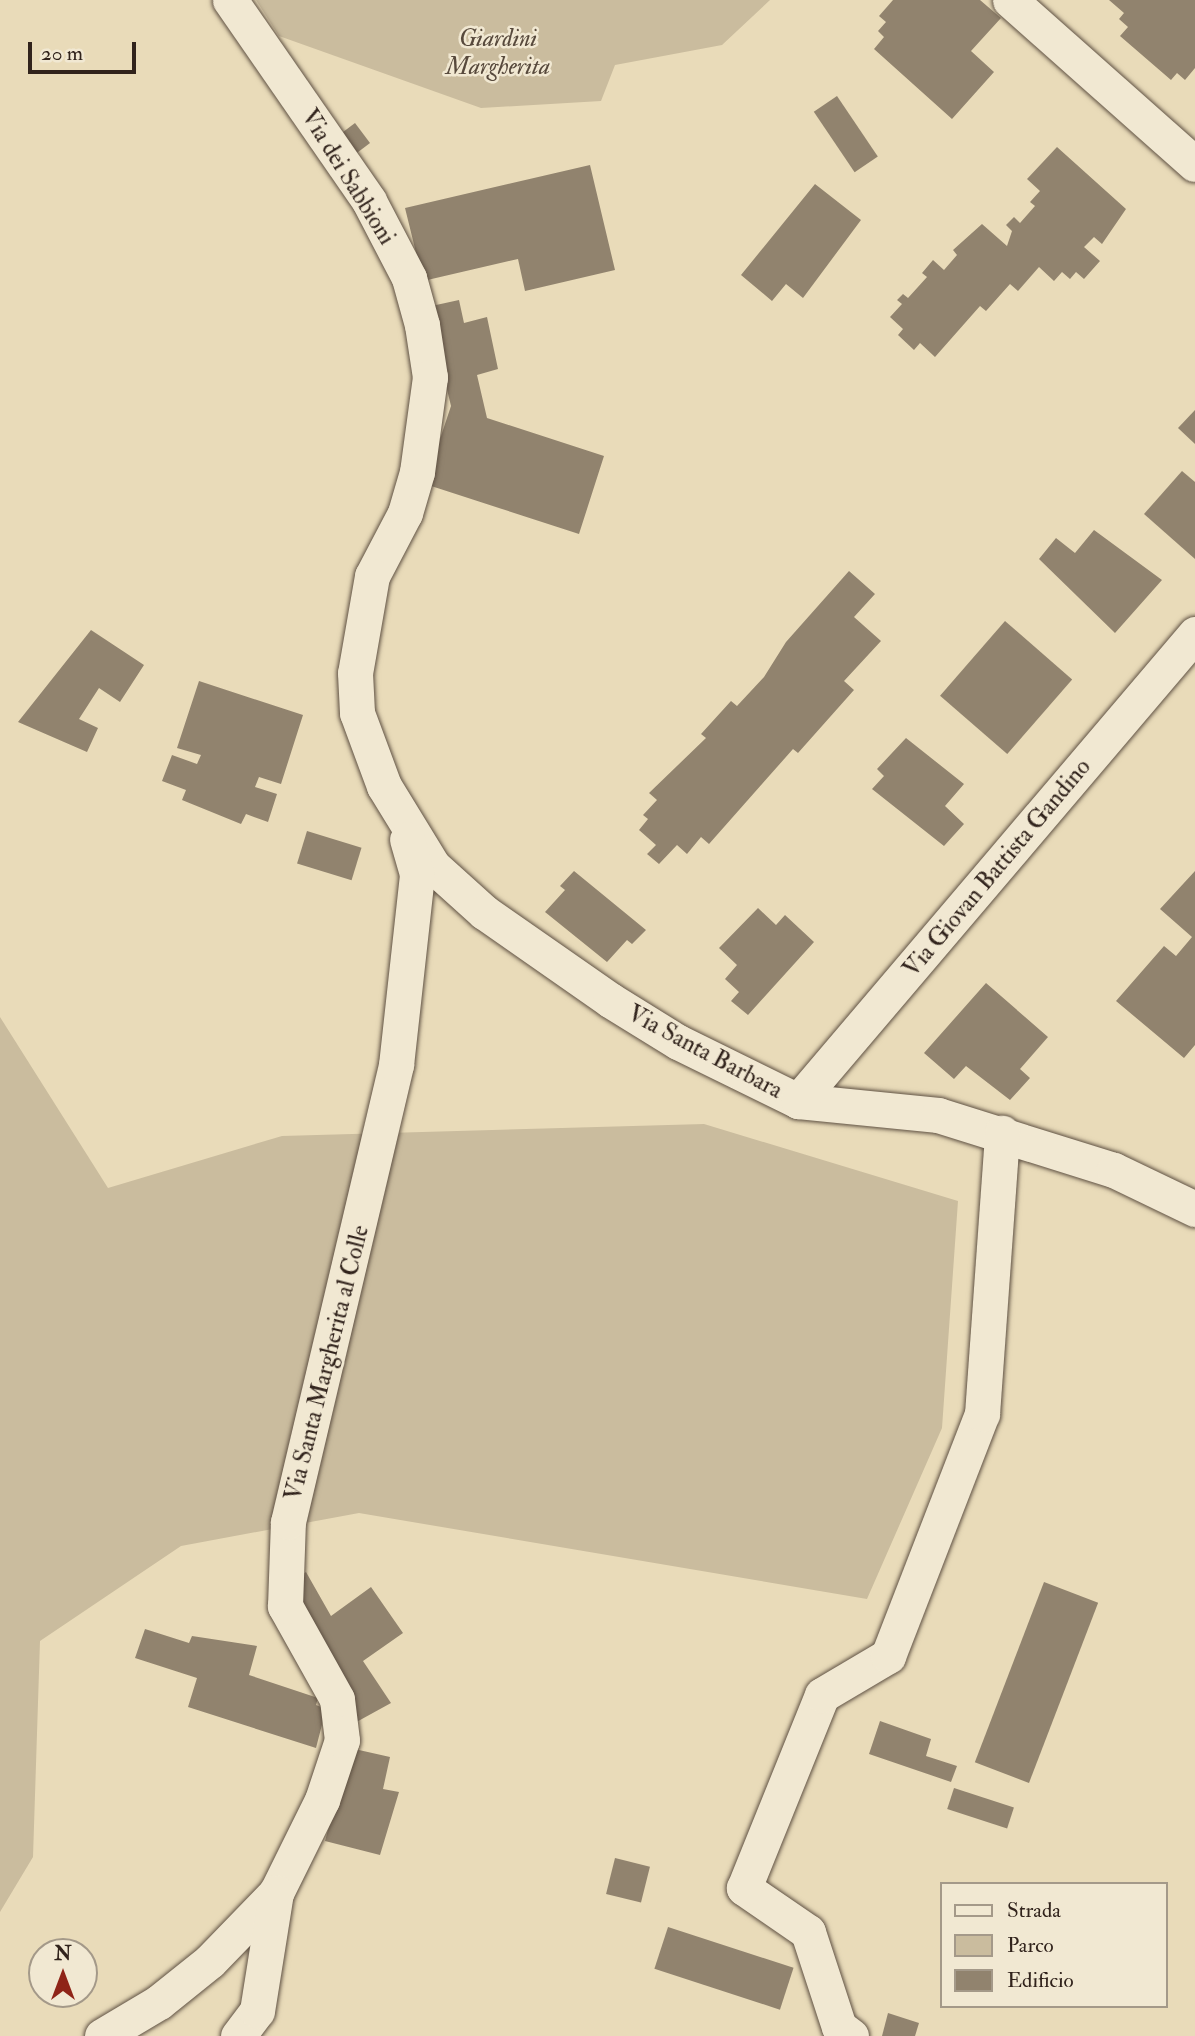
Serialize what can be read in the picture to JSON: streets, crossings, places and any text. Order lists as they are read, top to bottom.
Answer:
{
  "streets": {
    "street": [
      "Via dei Sabbioni",
      "Via Giovan Battista Gandino",
      "Via Santa Barbara",
      "Via Santa Margherita al Colle"
    ]
  },
  "crossings": [
    ["Via dei Sabbioni", "Via Santa Barbara"],
    ["Via dei Sabbioni", "Via Santa Margherita al Colle"],
    ["Via Giovan Battista Gandino", "Via Santa Barbara"],
    ["Via Santa Barbara", "Via Santa Margherita al Colle"]
  ],
  "parks": ["Giardini Margherita"],
  "legend": ["Strada", "Parco", "Edificio"],
  "scale_bar": "20 m",
  "north": "top"
}
